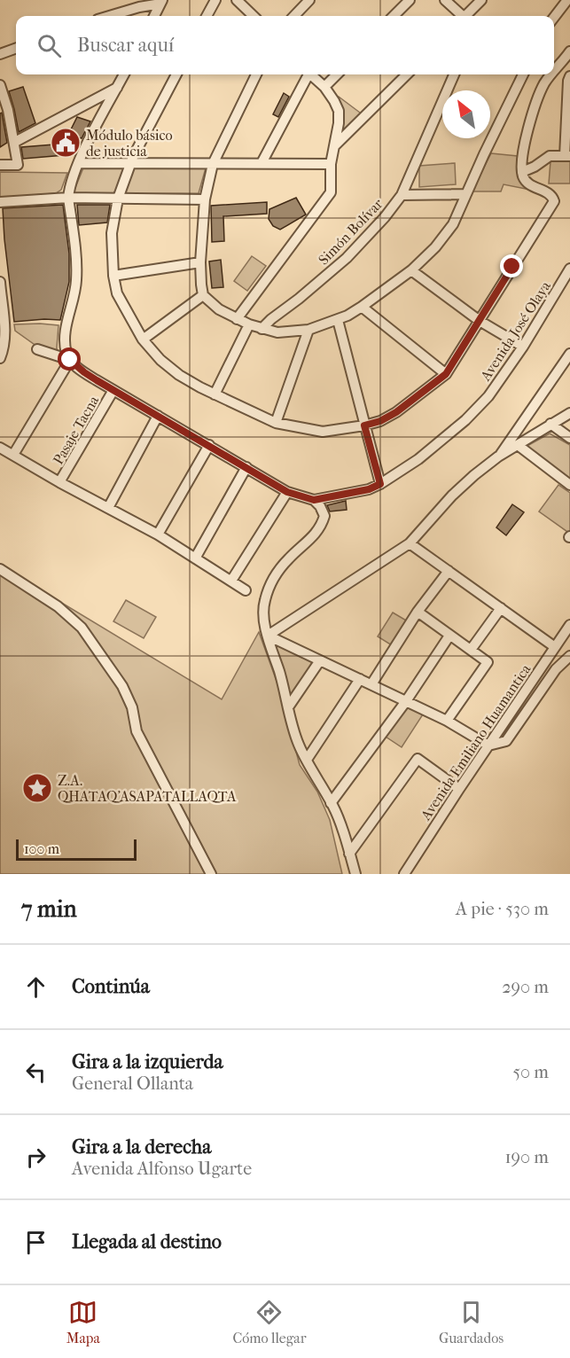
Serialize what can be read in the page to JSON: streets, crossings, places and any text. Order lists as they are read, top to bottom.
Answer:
{
  "streets": {
    "street": [
      "Simón Bolívar",
      "Avenida José Olaya",
      "Pasaje Tacna",
      "Avenida Emiliano Huamantica"
    ]
  },
  "places": {
    "public building": ["Módulo básico de justicia"],
    "place": ["Z.A. QHATAQ'ASAPATALLAQTA"]
  },
  "scale_bar": "100 m",
  "north": "top left",
  "page": {
    "search": "Buscar aquí",
    "scale": "100 m",
    "heading": ["7 min", "A pie · 530 m"],
    "list": [
      ["Continúa", "290 m"],
      ["Gira a la izquierda", "General Ollanta", "50 m"],
      ["Gira a la derecha", "Avenida Alfonso Ugarte", "190 m"],
      "Llegada al destino"
    ],
    "nav": ["Mapa", "Cómo llegar", "Guardados"]
  }
}
